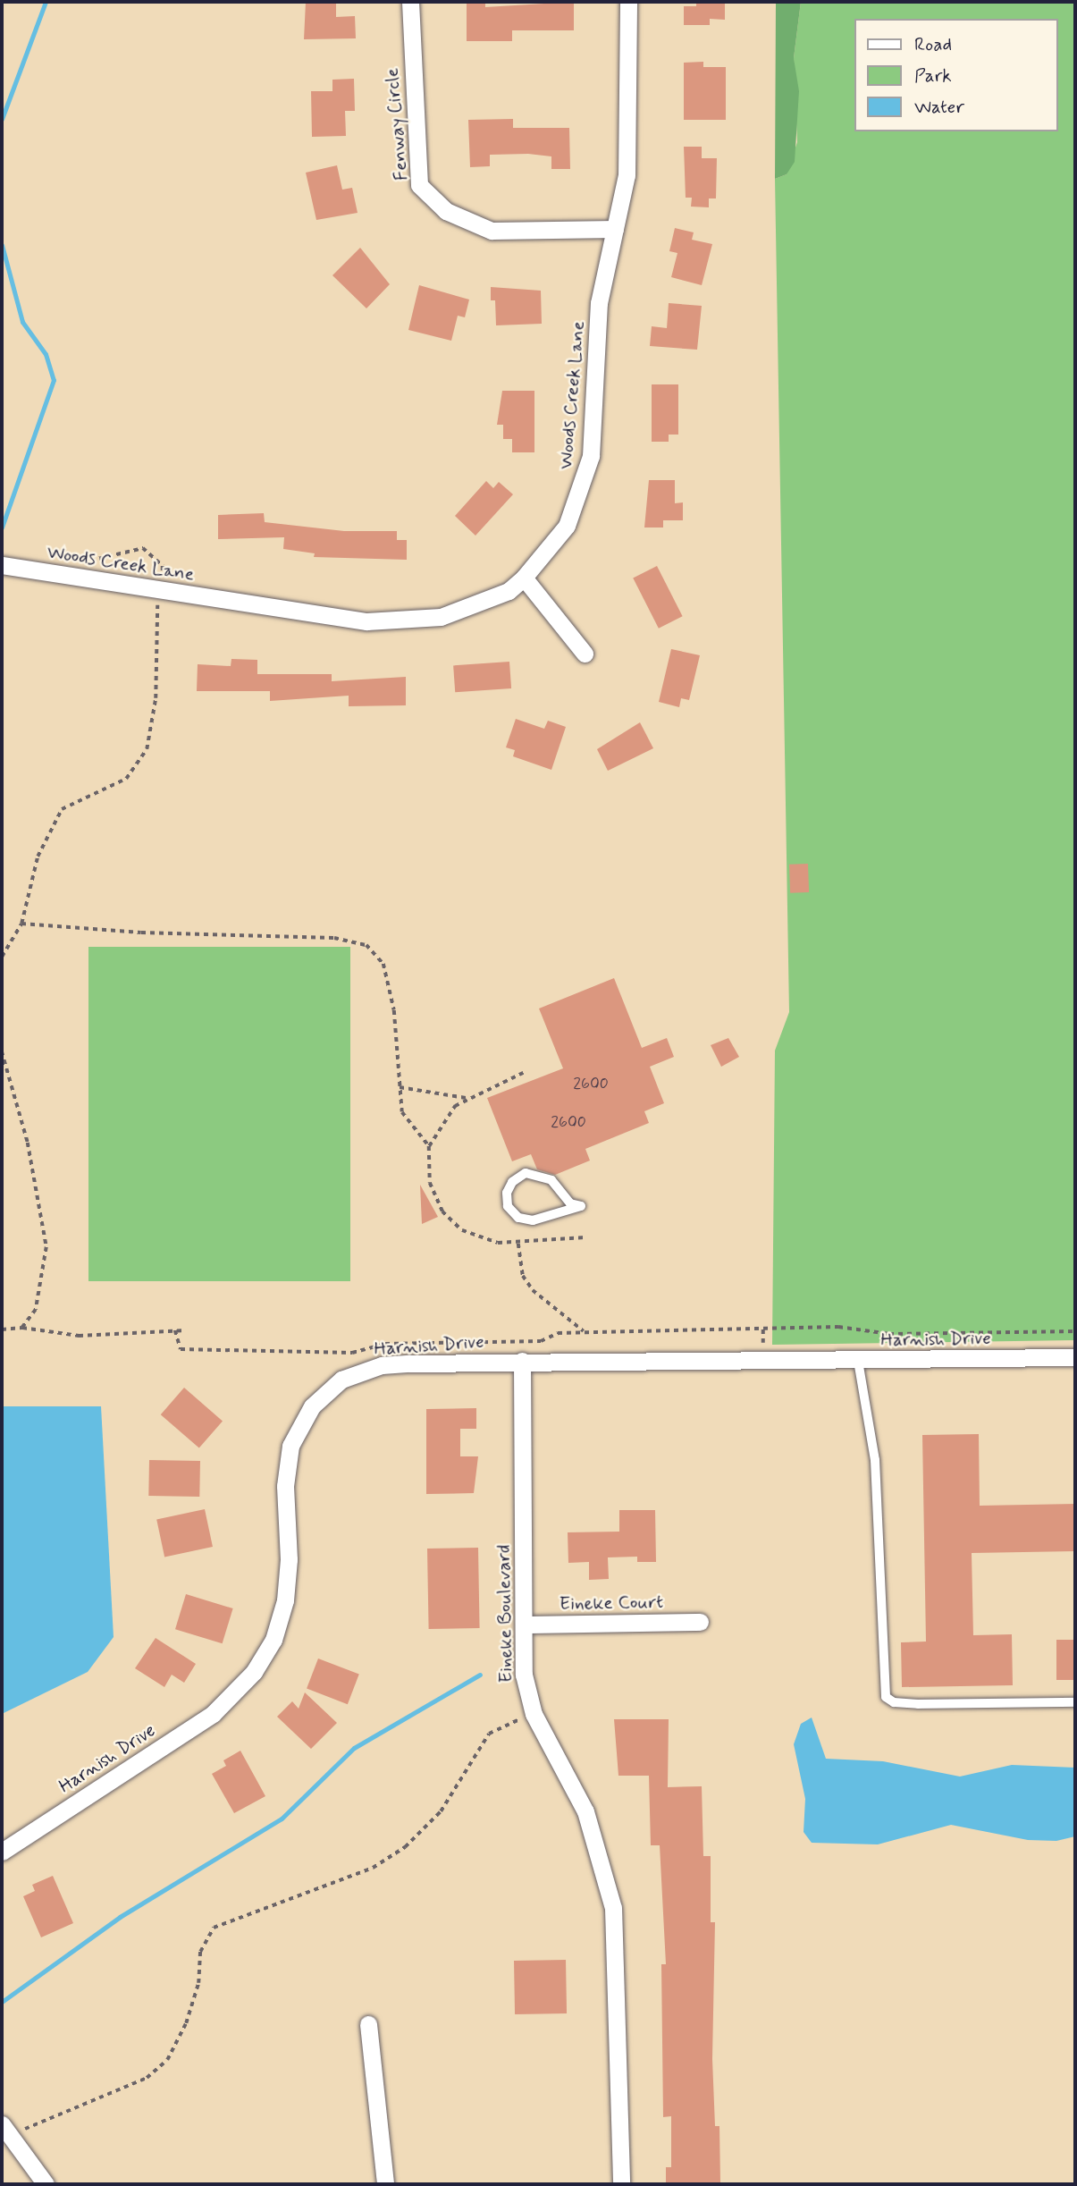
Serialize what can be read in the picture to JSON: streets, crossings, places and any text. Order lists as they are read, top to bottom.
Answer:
{
  "streets": {
    "street": [
      "Fenway Circle",
      "Woods Creek Lane",
      "Harnish Drive",
      "Eineke Court",
      "Eineke Boulevard"
    ]
  },
  "crossings": [
    ["Fenway Circle", "Woods Creek Lane"],
    ["Harnish Drive", "Eineke Boulevard"],
    ["Eineke Court", "Eineke Boulevard"]
  ],
  "house_numbers": ["2600", "2600"],
  "legend": ["Road", "Park", "Water"]
}
